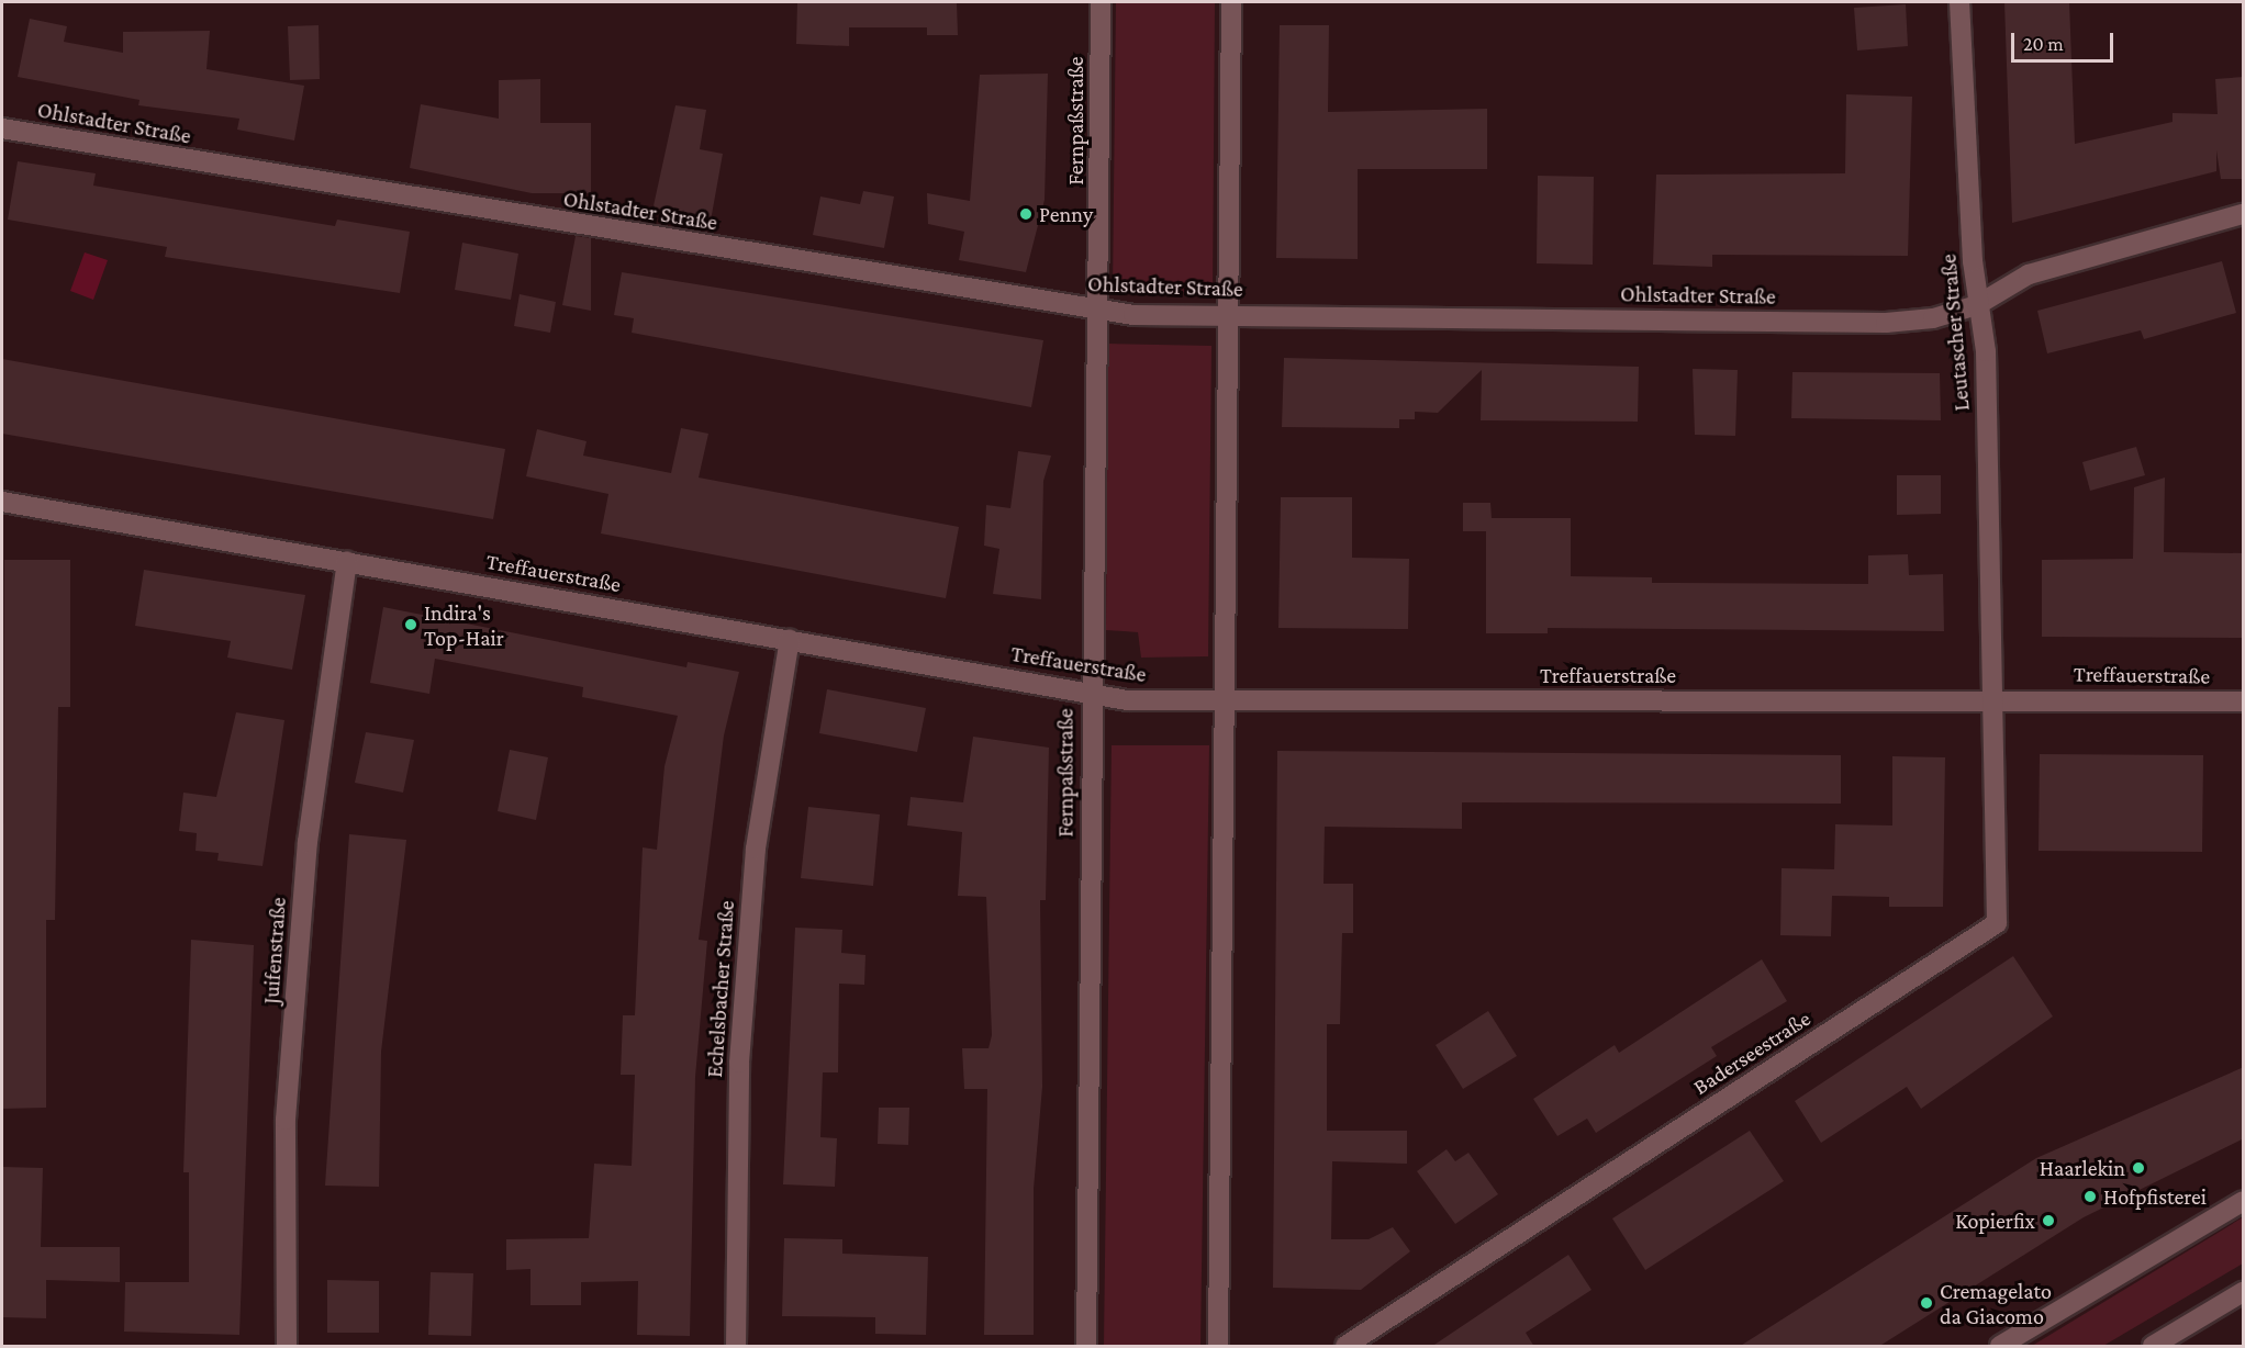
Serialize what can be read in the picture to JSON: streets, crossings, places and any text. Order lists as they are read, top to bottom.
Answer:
{
  "streets": {
    "street": [
      "Fernpaßstraße",
      "Ohlstadter Straße",
      "Leutascher Straße",
      "Treffauerstraße",
      "Juifenstraße",
      "Echelsbacher Straße",
      "Baderseestraße"
    ]
  },
  "crossings": [
    ["Fernpaßstraße", "Ohlstadter Straße"],
    ["Fernpaßstraße", "Treffauerstraße"],
    ["Ohlstadter Straße", "Leutascher Straße"],
    ["Leutascher Straße", "Treffauerstraße"],
    ["Leutascher Straße", "Baderseestraße"],
    ["Treffauerstraße", "Juifenstraße"],
    ["Treffauerstraße", "Echelsbacher Straße"],
    ["Treffauerstraße", "Baderseestraße"]
  ],
  "places": [
    "Penny",
    "Indira's Top-Hair",
    "Haarlekin",
    "Hofpfisterei",
    "Kopierfix",
    "Cremagelato da Giacomo"
  ],
  "scale_bar": "20 m"
}
